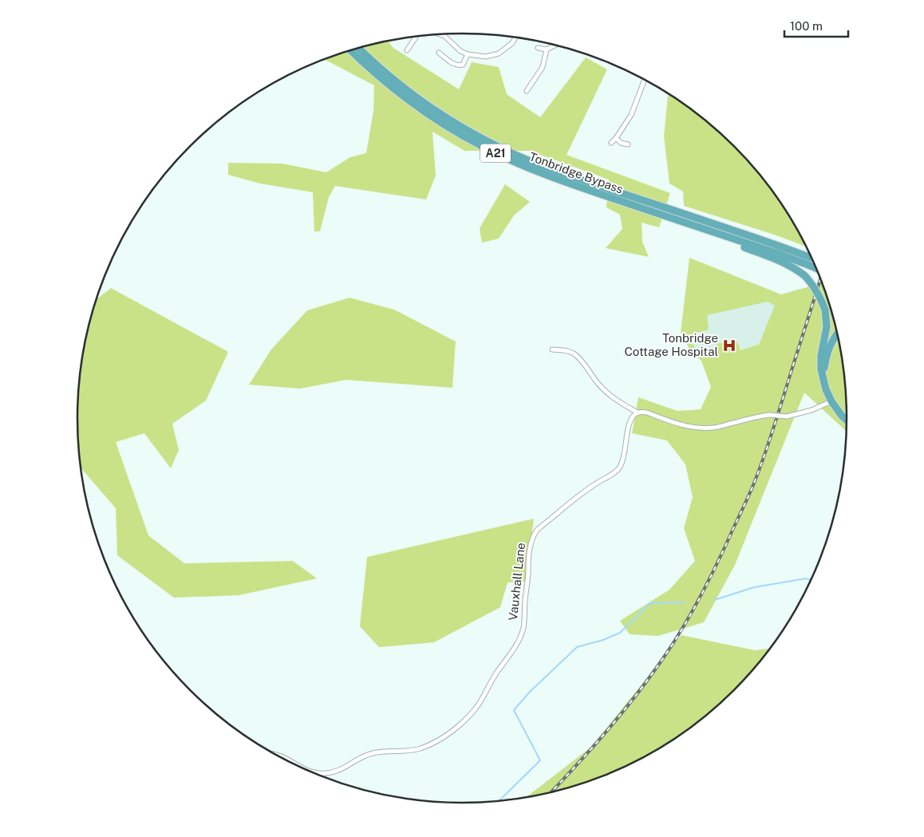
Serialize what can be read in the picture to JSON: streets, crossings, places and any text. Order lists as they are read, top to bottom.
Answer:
{
  "streets": {
    "highway": ["A21", "Tonbridge Bypass"],
    "street": ["Vauxhall Lane"]
  },
  "places": {
    "hospital": ["Tonbridge Cottage Hospital"]
  },
  "scale_bar": "100 m"
}
